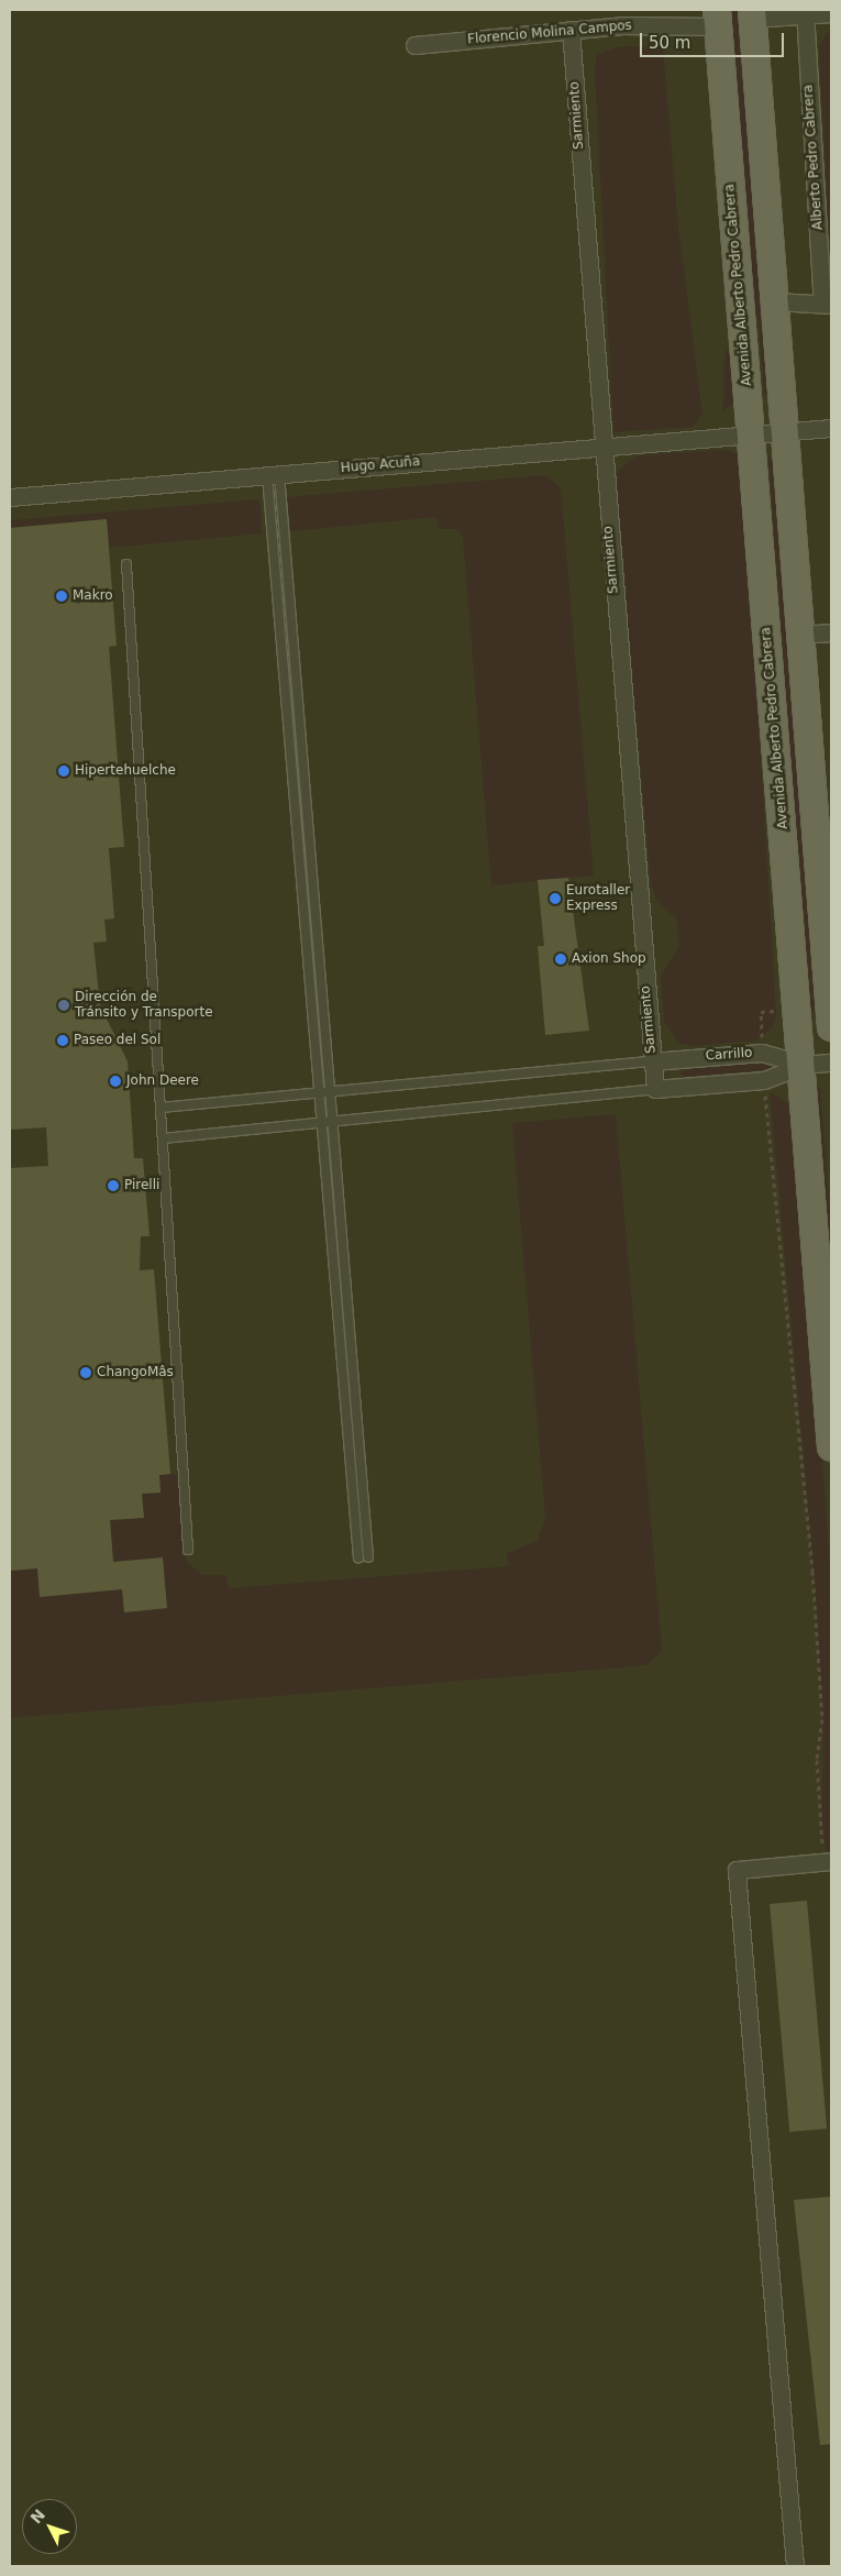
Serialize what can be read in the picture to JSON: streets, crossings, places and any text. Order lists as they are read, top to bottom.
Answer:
{
  "streets": {
    "main road": ["Avenida Alberto Pedro Cabrera"],
    "street": [
      "Florencio Molina Campos",
      "Sarmiento",
      "Alberto Pedro Cabrera",
      "Hugo Acuña",
      "Carrillo"
    ]
  },
  "crossings": [
    ["Florencio Molina Campos", "Sarmiento"],
    ["Florencio Molina Campos", "Avenida Alberto Pedro Cabrera"],
    ["Sarmiento", "Hugo Acuña"],
    ["Sarmiento", "Carrillo"],
    ["Avenida Alberto Pedro Cabrera", "Hugo Acuña"],
    ["Avenida Alberto Pedro Cabrera", "Carrillo"]
  ],
  "places": [
    "Makro",
    "Hipertehuelche",
    "Eurotaller Express",
    "Axion Shop",
    "Dirección de Tránsito y Transporte",
    "Paseo del Sol",
    "John Deere",
    "Pirelli",
    "ChangoMâs"
  ],
  "scale_bar": "50 m",
  "north": "top left"
}
